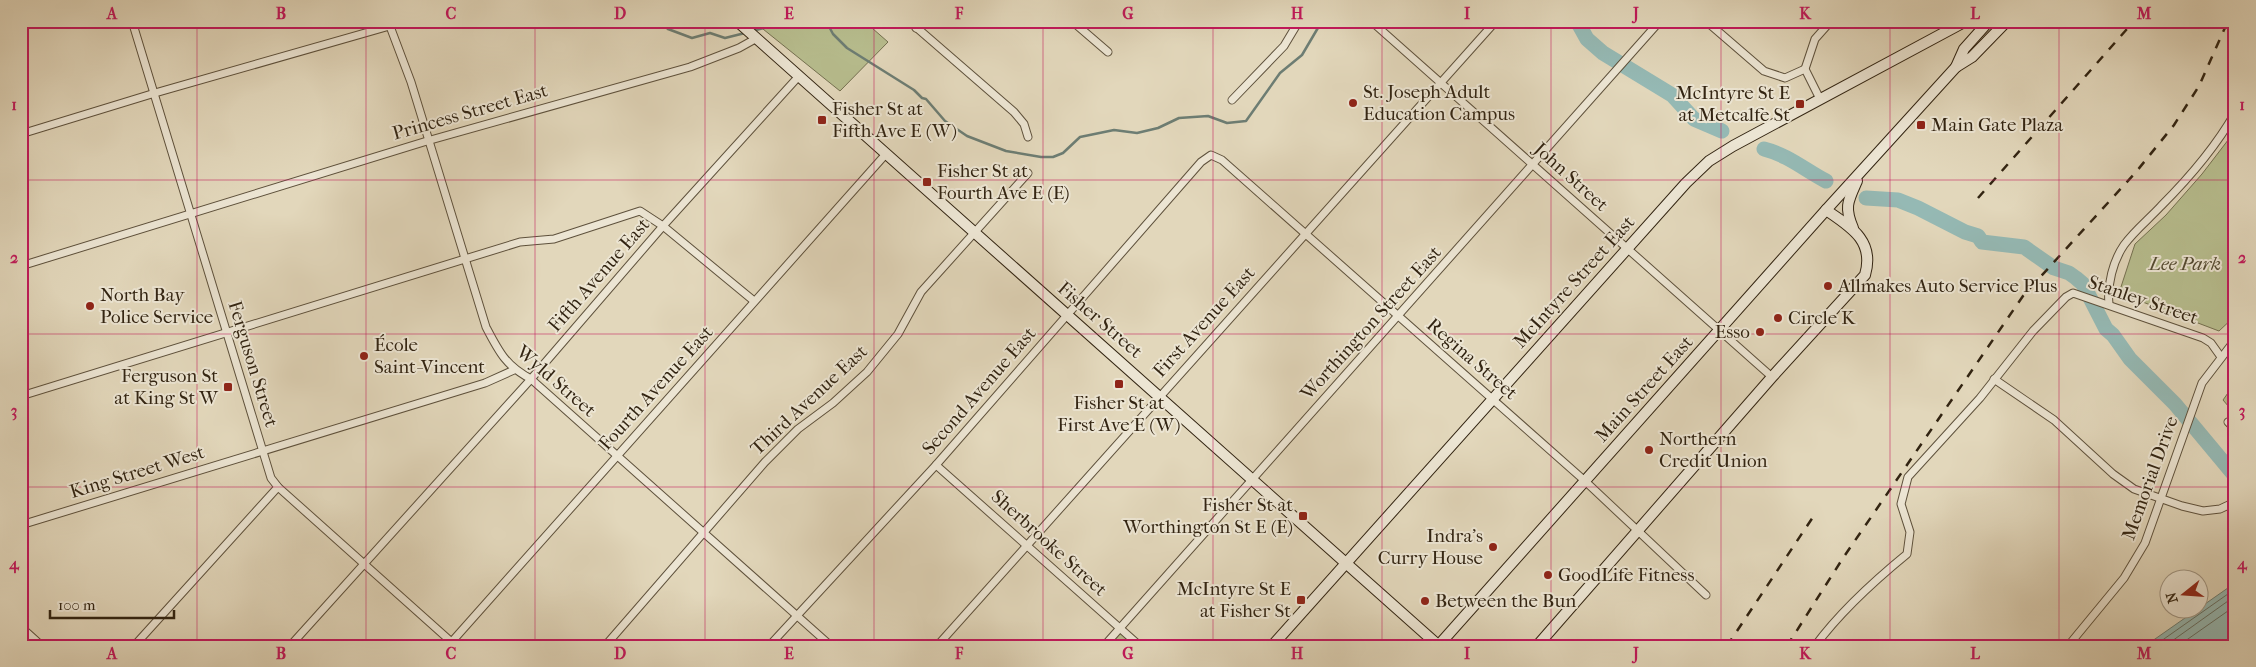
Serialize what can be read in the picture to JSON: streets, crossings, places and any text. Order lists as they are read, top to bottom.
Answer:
{
  "streets": {
    "main road": ["McIntyre Street East", "Fisher Street", "Main Street East"],
    "street": [
      "Princess Street East",
      "John Street",
      "Fifth Avenue East",
      "Stanley Street",
      "First Avenue East",
      "Worthington Street East",
      "Regina Street",
      "Ferguson Street",
      "Wyld Street",
      "Fourth Avenue East",
      "Second Avenue East",
      "Third Avenue East",
      "King Street West",
      "Memorial Drive",
      "Sherbrooke Street"
    ]
  },
  "crossings": [
    ["Princess Street East", "Fisher Street"],
    ["Princess Street East", "Ferguson Street"],
    ["Princess Street East", "Wyld Street"],
    ["John Street", "McIntyre Street East"],
    ["John Street", "First Avenue East"],
    ["John Street", "Worthington Street East"],
    ["John Street", "Main Street East"],
    ["Fifth Avenue East", "Fisher Street"],
    ["Fifth Avenue East", "Ferguson Street"],
    ["Fifth Avenue East", "Wyld Street"],
    ["McIntyre Street East", "Fisher Street"],
    ["McIntyre Street East", "Regina Street"],
    ["Stanley Street", "Memorial Drive"],
    ["Fisher Street", "First Avenue East"],
    ["Fisher Street", "Worthington Street East"],
    ["Fisher Street", "Fourth Avenue East"],
    ["Fisher Street", "Main Street East"],
    ["Fisher Street", "Second Avenue East"],
    ["Fisher Street", "Third Avenue East"],
    ["First Avenue East", "Regina Street"],
    ["First Avenue East", "Sherbrooke Street"],
    ["Worthington Street East", "Regina Street"],
    ["Worthington Street East", "Sherbrooke Street"],
    ["Regina Street", "Main Street East"],
    ["Regina Street", "Second Avenue East"],
    ["Ferguson Street", "Fourth Avenue East"],
    ["Ferguson Street", "King Street West"],
    ["Wyld Street", "Fourth Avenue East"],
    ["Wyld Street", "Second Avenue East"],
    ["Wyld Street", "Third Avenue East"],
    ["Wyld Street", "King Street West"],
    ["Second Avenue East", "Sherbrooke Street"]
  ],
  "parks": ["Lee Park"],
  "places": {
    "other": [
      "St. Joseph Adult Education Campus",
      "Allmakes Auto Service Plus",
      "North Bay Police Service",
      "Circle K",
      "Esso",
      "École Saint-Vincent",
      "Northern Credit Union",
      "Indra's Curry House",
      "GoodLife Fitness",
      "Between the Bun"
    ],
    "transit": [
      "McIntyre St E at Metcalfe St",
      "Fisher St at Fifth Ave E (W)",
      "Main Gate Plaza",
      "Fisher St at Fourth Ave E (E)",
      "Fisher St at First Ave E (W)",
      "Ferguson St at King St W",
      "Fisher St at Worthington St E (E)",
      "McIntyre St E at Fisher St"
    ]
  },
  "scale_bar": "100 m",
  "north": "left",
  "grid": {
    "columns": [
      "A",
      "B",
      "C",
      "D",
      "E",
      "F",
      "G",
      "H",
      "I",
      "J",
      "K",
      "L",
      "M"
    ],
    "rows": [
      "1",
      "2",
      "3",
      "4"
    ]
  }
}
